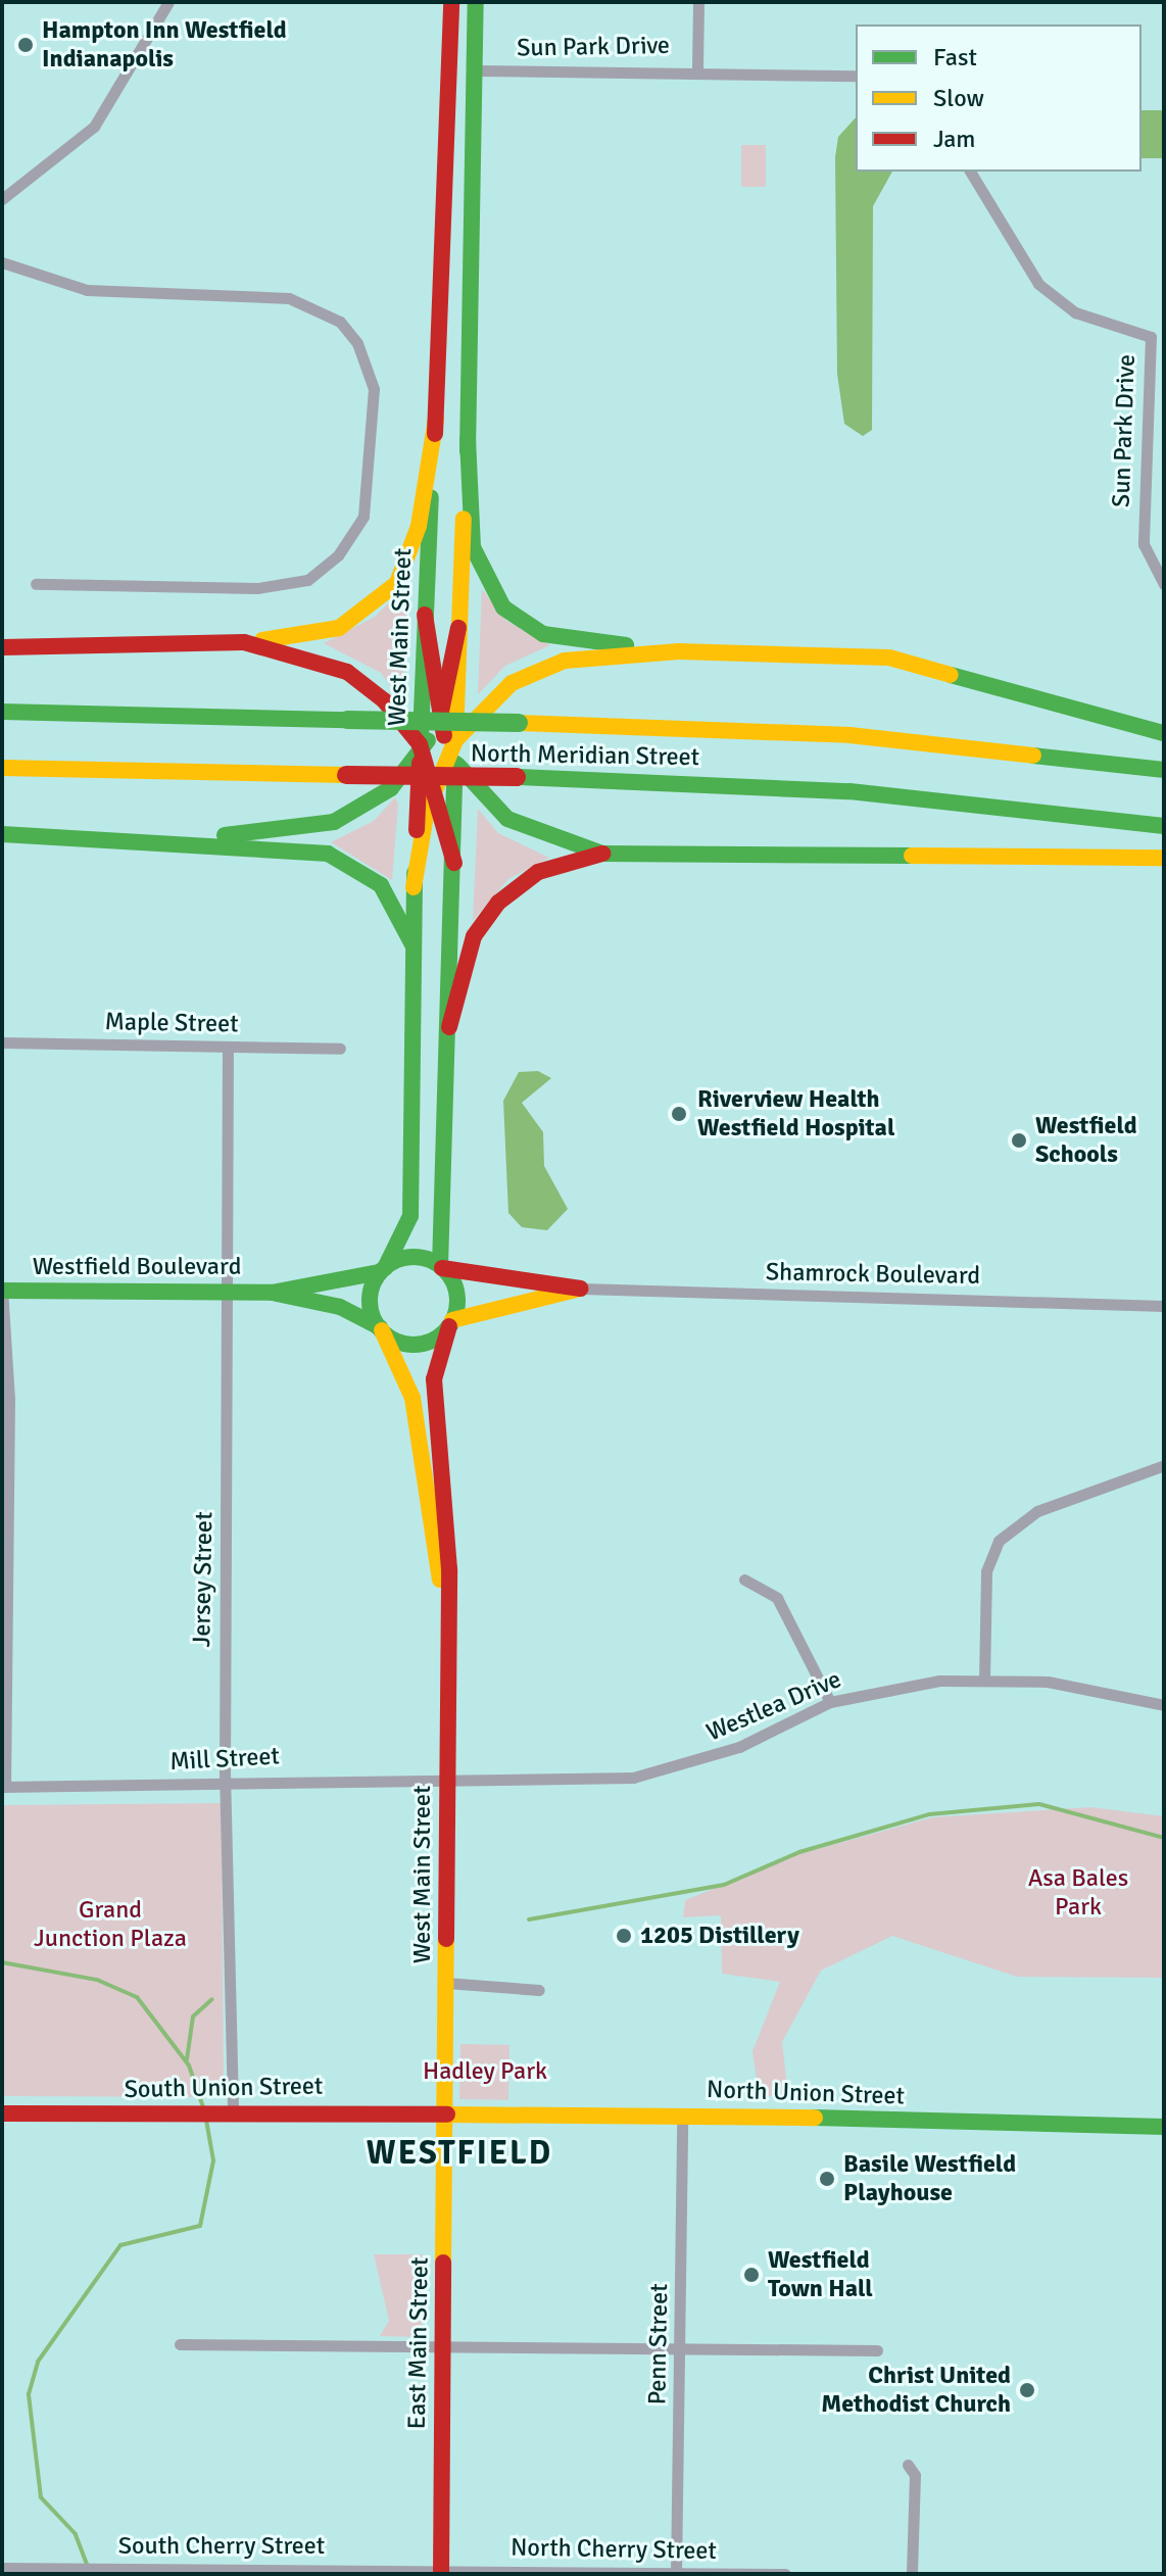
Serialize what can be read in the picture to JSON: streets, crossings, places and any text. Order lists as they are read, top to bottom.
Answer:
{
  "streets": {
    "main road": [
      "West Main Street",
      "North Meridian Street",
      "Westfield Boulevard",
      "Shamrock Boulevard",
      "South Union Street",
      "North Union Street",
      "East Main Street"
    ],
    "street": [
      "Sun Park Drive",
      "Maple Street",
      "Jersey Street",
      "Westlea Drive",
      "Mill Street",
      "Penn Street",
      "South Cherry Street",
      "North Cherry Street"
    ]
  },
  "crossings": [
    ["West Main Street", "Westfield Boulevard"],
    ["West Main Street", "Shamrock Boulevard"],
    ["West Main Street", "Westlea Drive"],
    ["West Main Street", "Mill Street"],
    ["West Main Street", "South Union Street"],
    ["West Main Street", "North Union Street"],
    ["West Main Street", "East Main Street"],
    ["Maple Street", "Jersey Street"],
    ["Westfield Boulevard", "Shamrock Boulevard"],
    ["Westfield Boulevard", "Jersey Street"],
    ["Jersey Street", "Mill Street"],
    ["Jersey Street", "South Union Street"],
    ["Westlea Drive", "Mill Street"],
    ["South Union Street", "North Union Street"],
    ["South Union Street", "East Main Street"],
    ["North Union Street", "East Main Street"],
    ["North Union Street", "Penn Street"],
    ["East Main Street", "South Cherry Street"],
    ["East Main Street", "North Cherry Street"],
    ["Penn Street", "North Cherry Street"],
    ["South Cherry Street", "North Cherry Street"]
  ],
  "districts": ["WESTFIELD"],
  "parks": ["Asa Bales Park", "Grand Junction Plaza", "Hadley Park"],
  "places": [
    "Hampton Inn Westfield Indianapolis",
    "Riverview Health Westfield Hospital",
    "Westfield Schools",
    "1205 Distillery",
    "Basile Westfield Playhouse",
    "Westfield Town Hall",
    "Christ United Methodist Church"
  ],
  "legend": ["Fast", "Slow", "Jam"]
}
